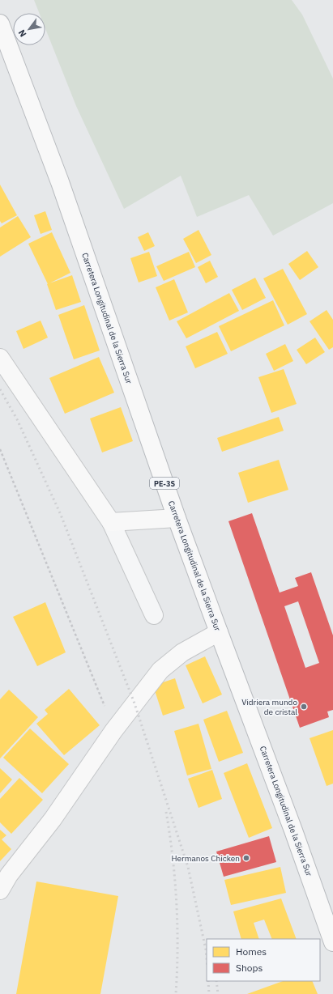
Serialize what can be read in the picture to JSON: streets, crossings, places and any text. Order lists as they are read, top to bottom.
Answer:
{
  "streets": {
    "main road": ["Carretera Longitudinal de la Sierra Sur", "PE-3S"]
  },
  "places": ["Vidriera mundo de cristal", "Hermanos Chicken"],
  "legend": ["Homes", "Shops"],
  "north": "bottom left"
}
